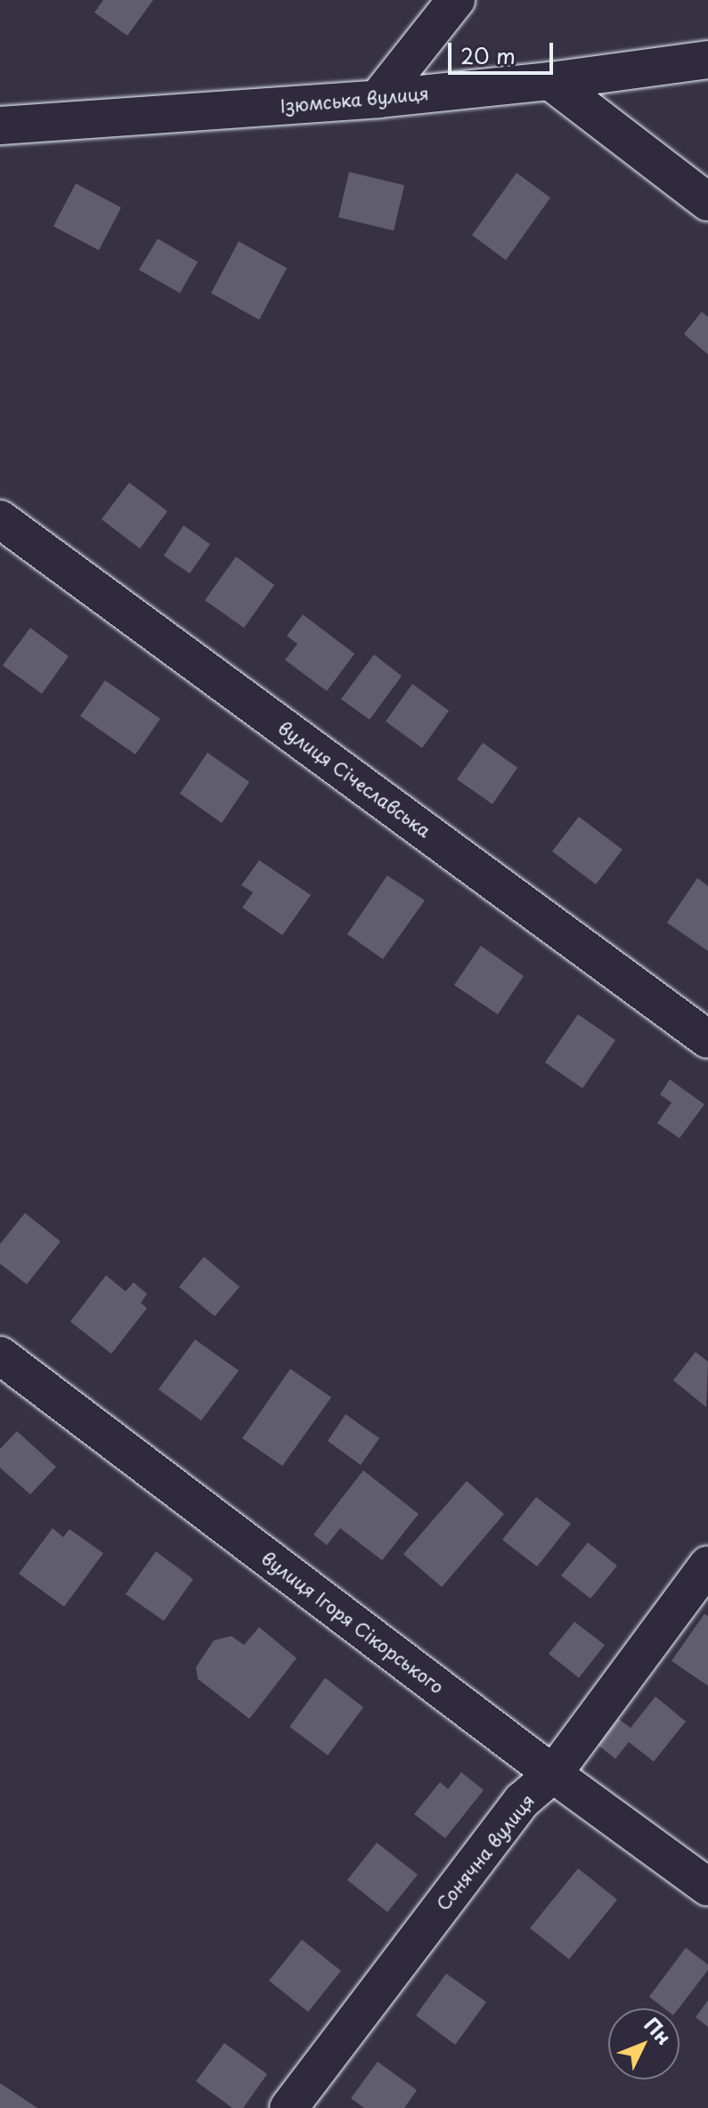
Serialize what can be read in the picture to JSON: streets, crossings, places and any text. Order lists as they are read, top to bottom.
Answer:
{
  "streets": {
    "street": [
      "Ізюмська вулиця",
      "вулиця Січеславська",
      "вулиця Ігоря Сікорського",
      "Сонячна вулиця"
    ]
  },
  "crossings": [
    ["вулиця Ігоря Сікорського", "Сонячна вулиця"]
  ],
  "scale_bar": "20 m",
  "north": "top right"
}
